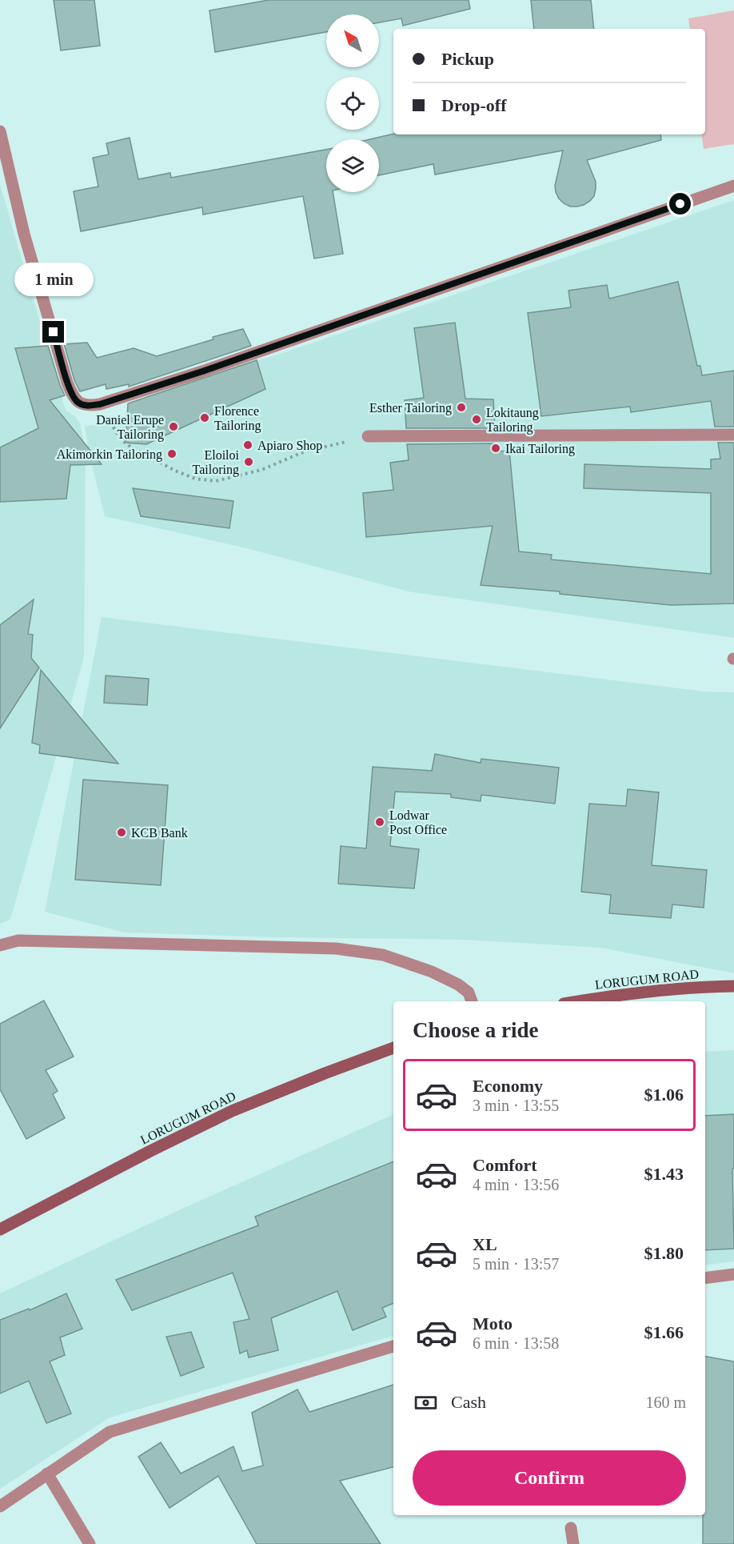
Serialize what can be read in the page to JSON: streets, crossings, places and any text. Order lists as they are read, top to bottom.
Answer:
{
  "streets": {
    "main road": ["LORUGUM ROAD"]
  },
  "places": [
    "Esther Tailoring",
    "Florence Tailoring",
    "Lokitaung Tailoring",
    "Daniel Erupe Tailoring",
    "Apiaro Shop",
    "Ikai Tailoring",
    "Akimorkin Tailoring",
    "Eloiloi Tailoring",
    "Lodwar Post Office",
    "KCB Bank"
  ],
  "north": "top left",
  "page": {
    "banner": ["Pickup", "Drop-off"],
    "bubble": "1 min",
    "heading": "Choose a ride",
    "list": [
      {
        "name": "Economy",
        "note": "3 min · 13:55",
        "value": "$1.06"
      },
      {
        "name": "Comfort",
        "note": "4 min · 13:56",
        "value": "$1.43"
      },
      {
        "name": "XL",
        "note": "5 min · 13:57",
        "value": "$1.80"
      },
      {
        "name": "Moto",
        "note": "6 min · 13:58",
        "value": "$1.66"
      }
    ],
    "pay": ["Cash", "160 m"],
    "buttons": "Confirm"
  }
}
